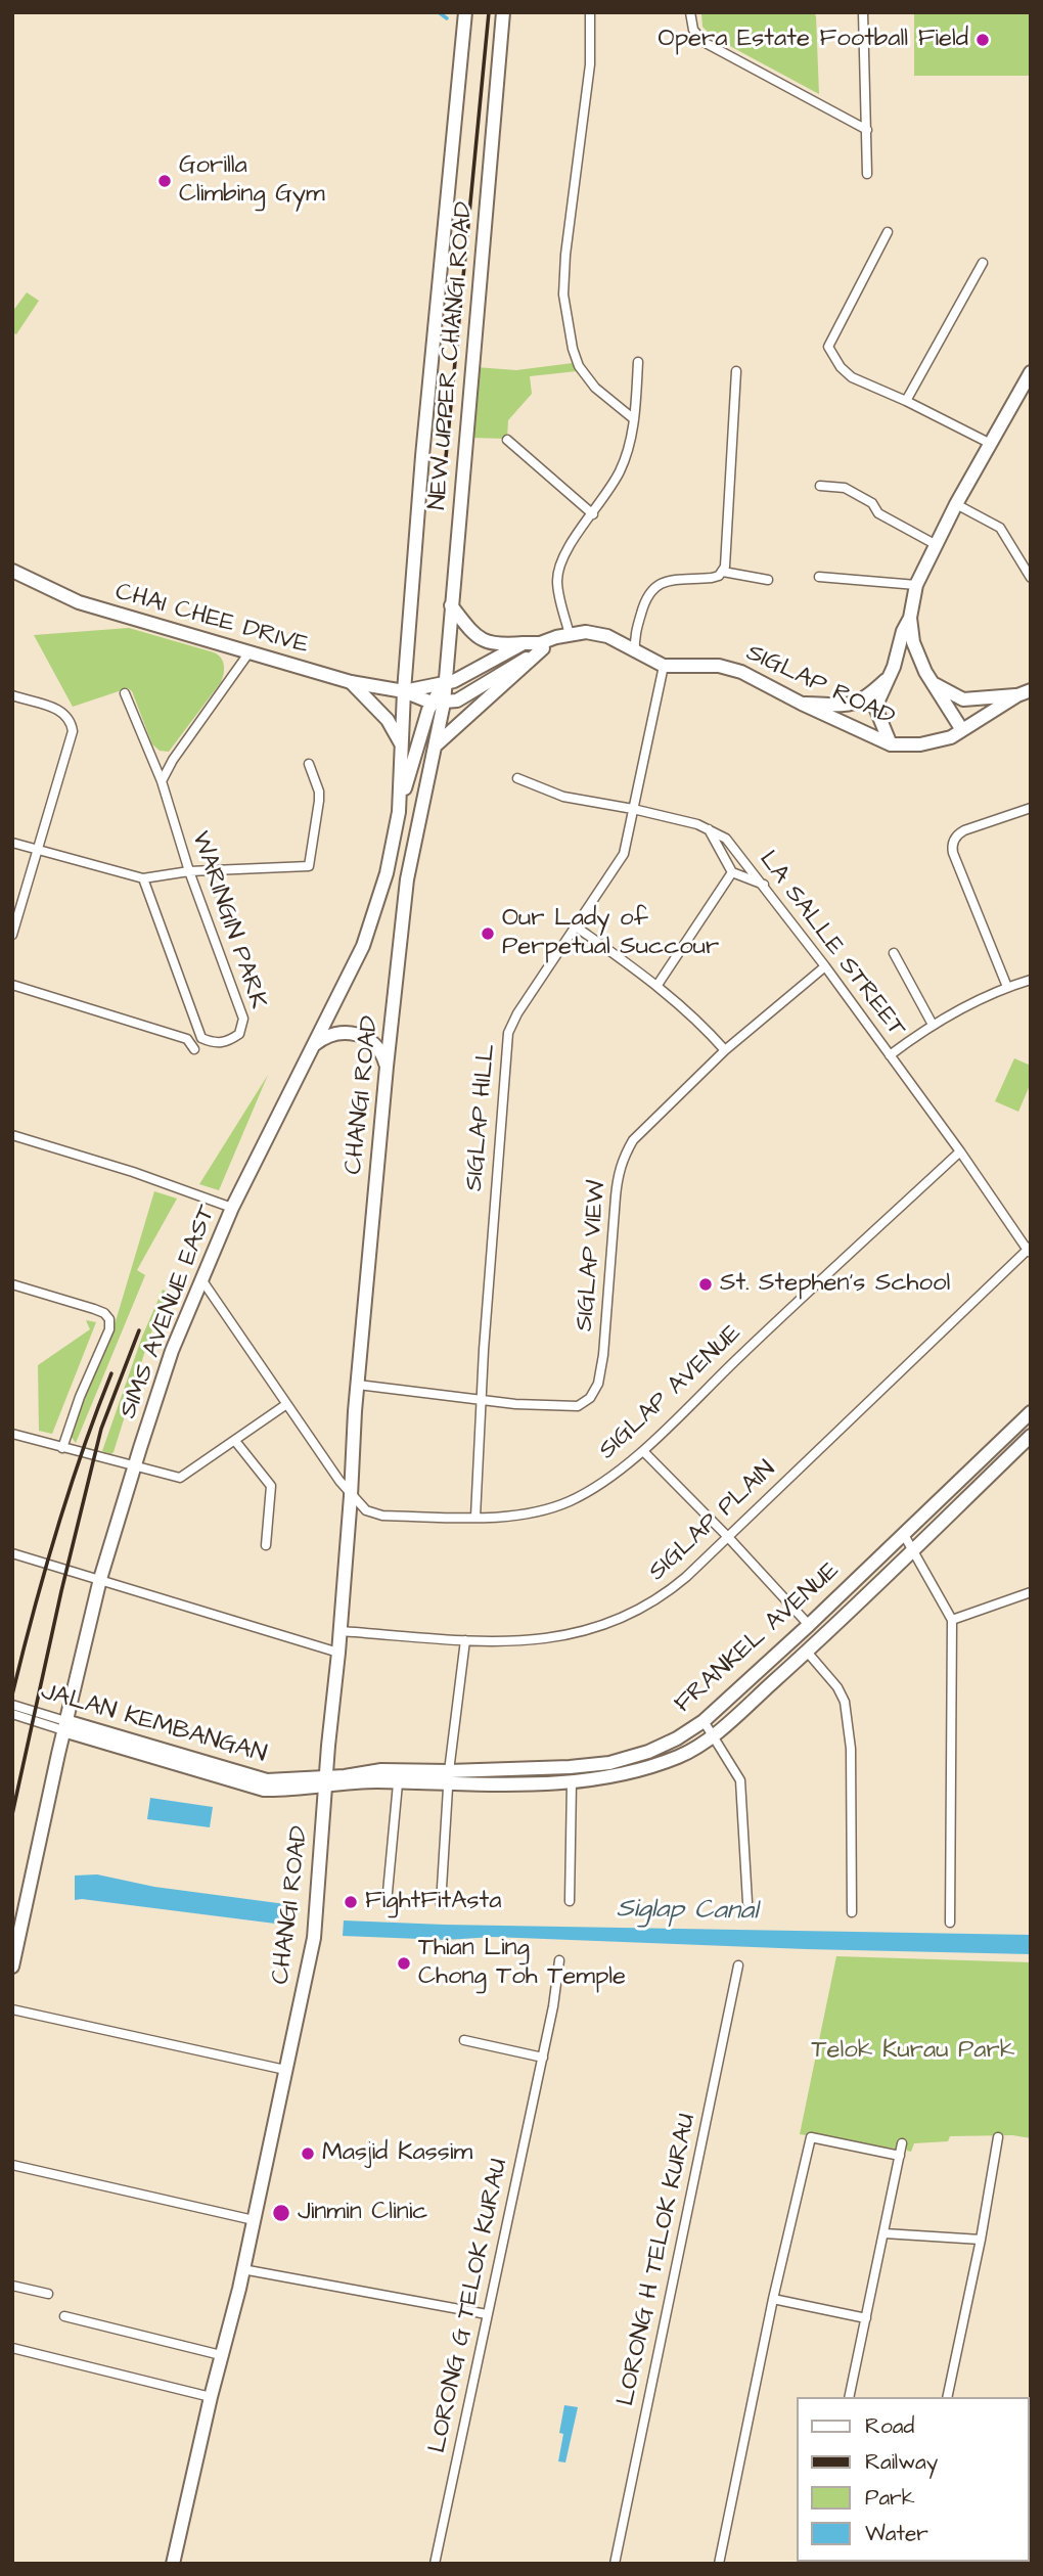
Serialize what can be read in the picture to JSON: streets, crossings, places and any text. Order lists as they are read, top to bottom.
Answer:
{
  "streets": {
    "main road": [
      "NEW UPPER CHANGI ROAD",
      "CHAI CHEE DRIVE",
      "SIGLAP ROAD",
      "CHANGI ROAD",
      "SIMS AVENUE EAST",
      "FRANKEL AVENUE",
      "JALAN KEMBANGAN"
    ],
    "street": [
      "WARINGIN PARK",
      "LA SALLE STREET",
      "SIGLAP HILL",
      "SIGLAP VIEW",
      "SIGLAP AVENUE",
      "SIGLAP PLAIN",
      "LORONG H TELOK KURAU",
      "LORONG G TELOK KURAU"
    ]
  },
  "crossings": [
    ["NEW UPPER CHANGI ROAD", "CHAI CHEE DRIVE"],
    ["NEW UPPER CHANGI ROAD", "SIGLAP ROAD"],
    ["NEW UPPER CHANGI ROAD", "SIMS AVENUE EAST"],
    ["CHAI CHEE DRIVE", "SIGLAP ROAD"],
    ["CHAI CHEE DRIVE", "SIMS AVENUE EAST"],
    ["SIGLAP ROAD", "SIGLAP HILL"],
    ["SIGLAP ROAD", "SIMS AVENUE EAST"],
    ["LA SALLE STREET", "SIGLAP HILL"],
    ["LA SALLE STREET", "SIGLAP VIEW"],
    ["LA SALLE STREET", "SIGLAP AVENUE"],
    ["LA SALLE STREET", "SIGLAP PLAIN"],
    ["CHANGI ROAD", "SIGLAP VIEW"],
    ["CHANGI ROAD", "SIGLAP AVENUE"],
    ["CHANGI ROAD", "SIGLAP PLAIN"],
    ["CHANGI ROAD", "FRANKEL AVENUE"],
    ["CHANGI ROAD", "JALAN KEMBANGAN"],
    ["SIGLAP HILL", "SIGLAP VIEW"],
    ["SIGLAP HILL", "SIGLAP AVENUE"],
    ["SIMS AVENUE EAST", "JALAN KEMBANGAN"],
    ["FRANKEL AVENUE", "JALAN KEMBANGAN"]
  ],
  "water": ["Siglap Canal"],
  "parks": ["Telok Kurau Park"],
  "places": [
    "Opera Estate Football Field",
    "Gorilla Climbing Gym",
    "Our Lady of Perpetual Succour",
    "St. Stephen's School",
    "FightFitAsta",
    "Thian Ling Chong Toh Temple",
    "Masjid Kassim",
    "Jinmin Clinic"
  ],
  "legend": [
    "Road",
    "Railway",
    "Park",
    "Water"
  ]
}
